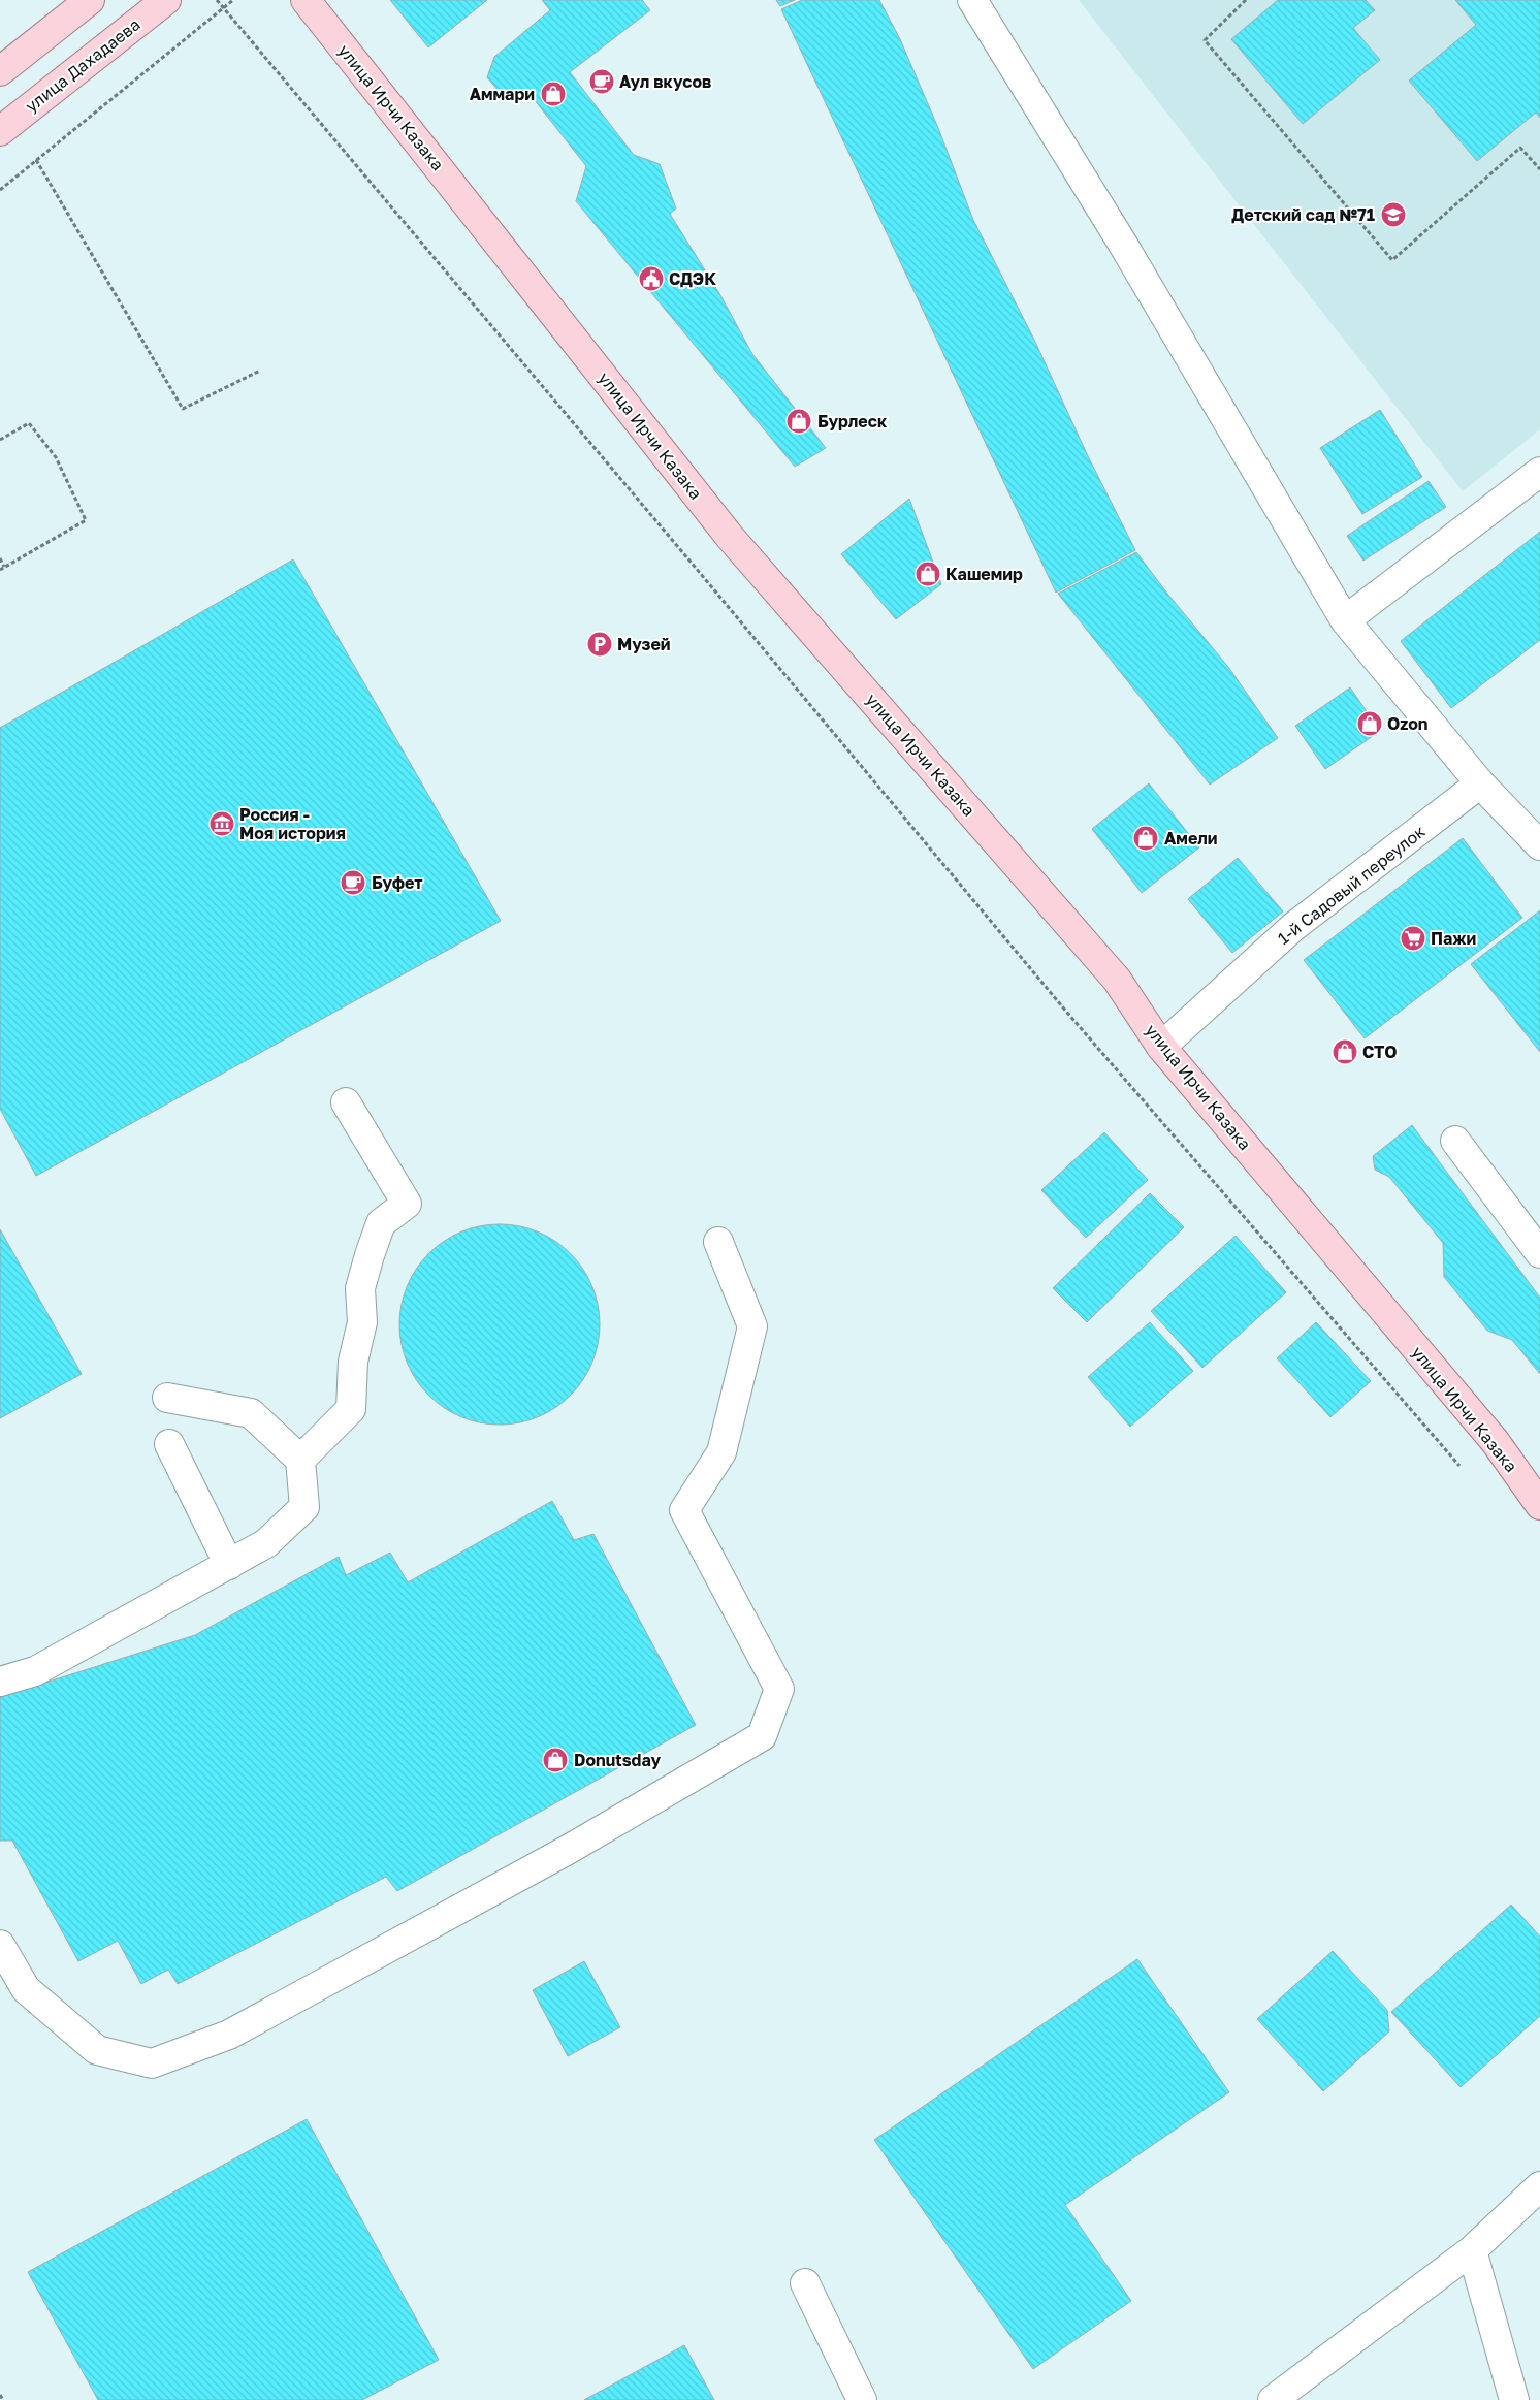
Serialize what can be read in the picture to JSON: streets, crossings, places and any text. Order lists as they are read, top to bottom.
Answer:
{
  "streets": {
    "main road": ["улица Дахадаева", "улица Ирчи Казака"],
    "street": ["1-й Садовый переулок"]
  },
  "crossings": [
    ["улица Ирчи Казака", "1-й Садовый переулок"]
  ],
  "places": {
    "cafe": ["Аул вкусов", "Буфет"],
    "shop": [
      "Аммари",
      "Бурлеск",
      "Кашемир",
      "Ozon",
      "Амели",
      "СТО",
      "Donutsday"
    ],
    "school or university": ["Детский сад №71"],
    "public building": ["СДЭК"],
    "parking": ["Музей"],
    "museum": ["Россия - Моя история"],
    "supermarket": ["Пажи"]
  }
}
